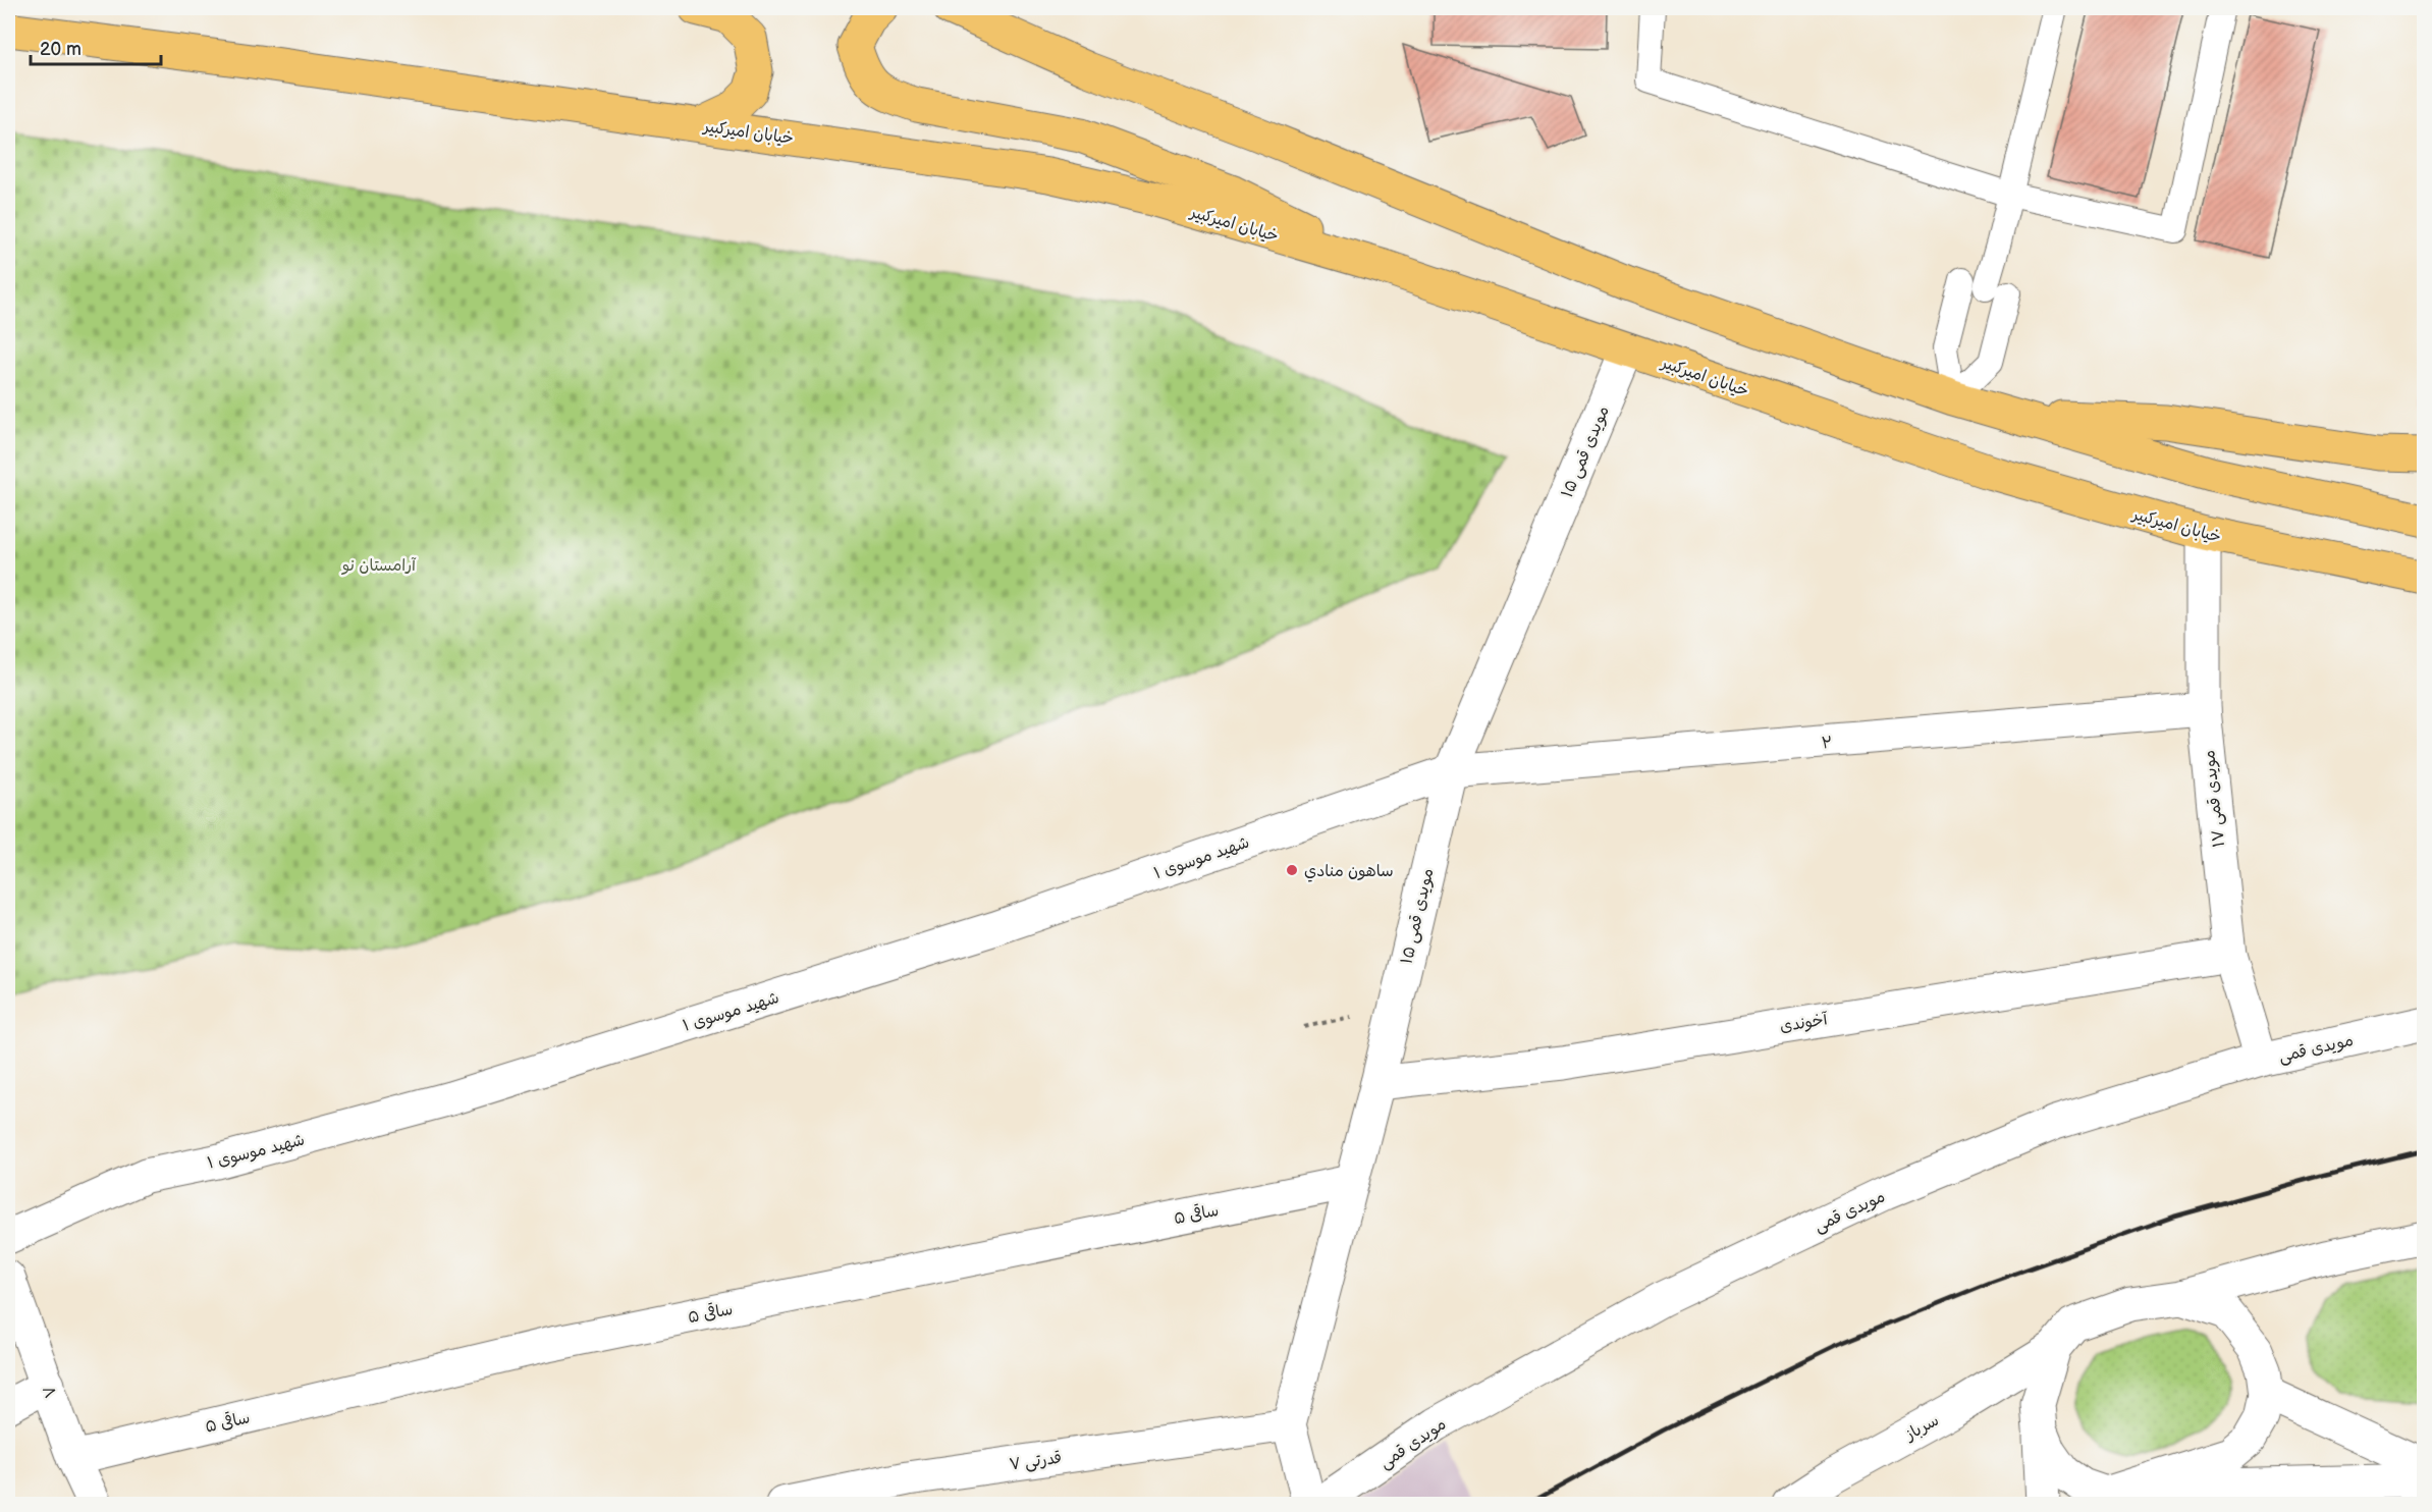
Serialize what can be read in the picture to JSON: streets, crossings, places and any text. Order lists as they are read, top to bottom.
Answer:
{
  "streets": {
    "main road": ["خیابان امیرکبیر"],
    "street": [
      "مویدی قمی ۱۵",
      "۲",
      "مویدی قمی ۱۷",
      "شهید موسوی ۱",
      "آخوندی",
      "مویدی قمی",
      "ساقی ۵",
      "۸",
      "سرباز",
      "قدرتی ۷"
    ]
  },
  "crossings": [
    ["خیابان امیرکبیر", "مویدی قمی ۱۵"],
    ["خیابان امیرکبیر", "مویدی قمی ۱۷"],
    ["مویدی قمی ۱۵", "۲"],
    ["مویدی قمی ۱۵", "شهید موسوی ۱"],
    ["مویدی قمی ۱۵", "آخوندی"],
    ["مویدی قمی ۱۵", "ساقی ۵"],
    ["مویدی قمی ۱۵", "قدرتی ۷"],
    ["۲", "مویدی قمی ۱۷"],
    ["۲", "شهید موسوی ۱"],
    ["مویدی قمی ۱۷", "آخوندی"],
    ["مویدی قمی ۱۷", "مویدی قمی"],
    ["ساقی ۵", "۸"]
  ],
  "parks": ["آرامستان نو"],
  "places": ["ساهون منادي"],
  "scale_bar": "20 m"
}
